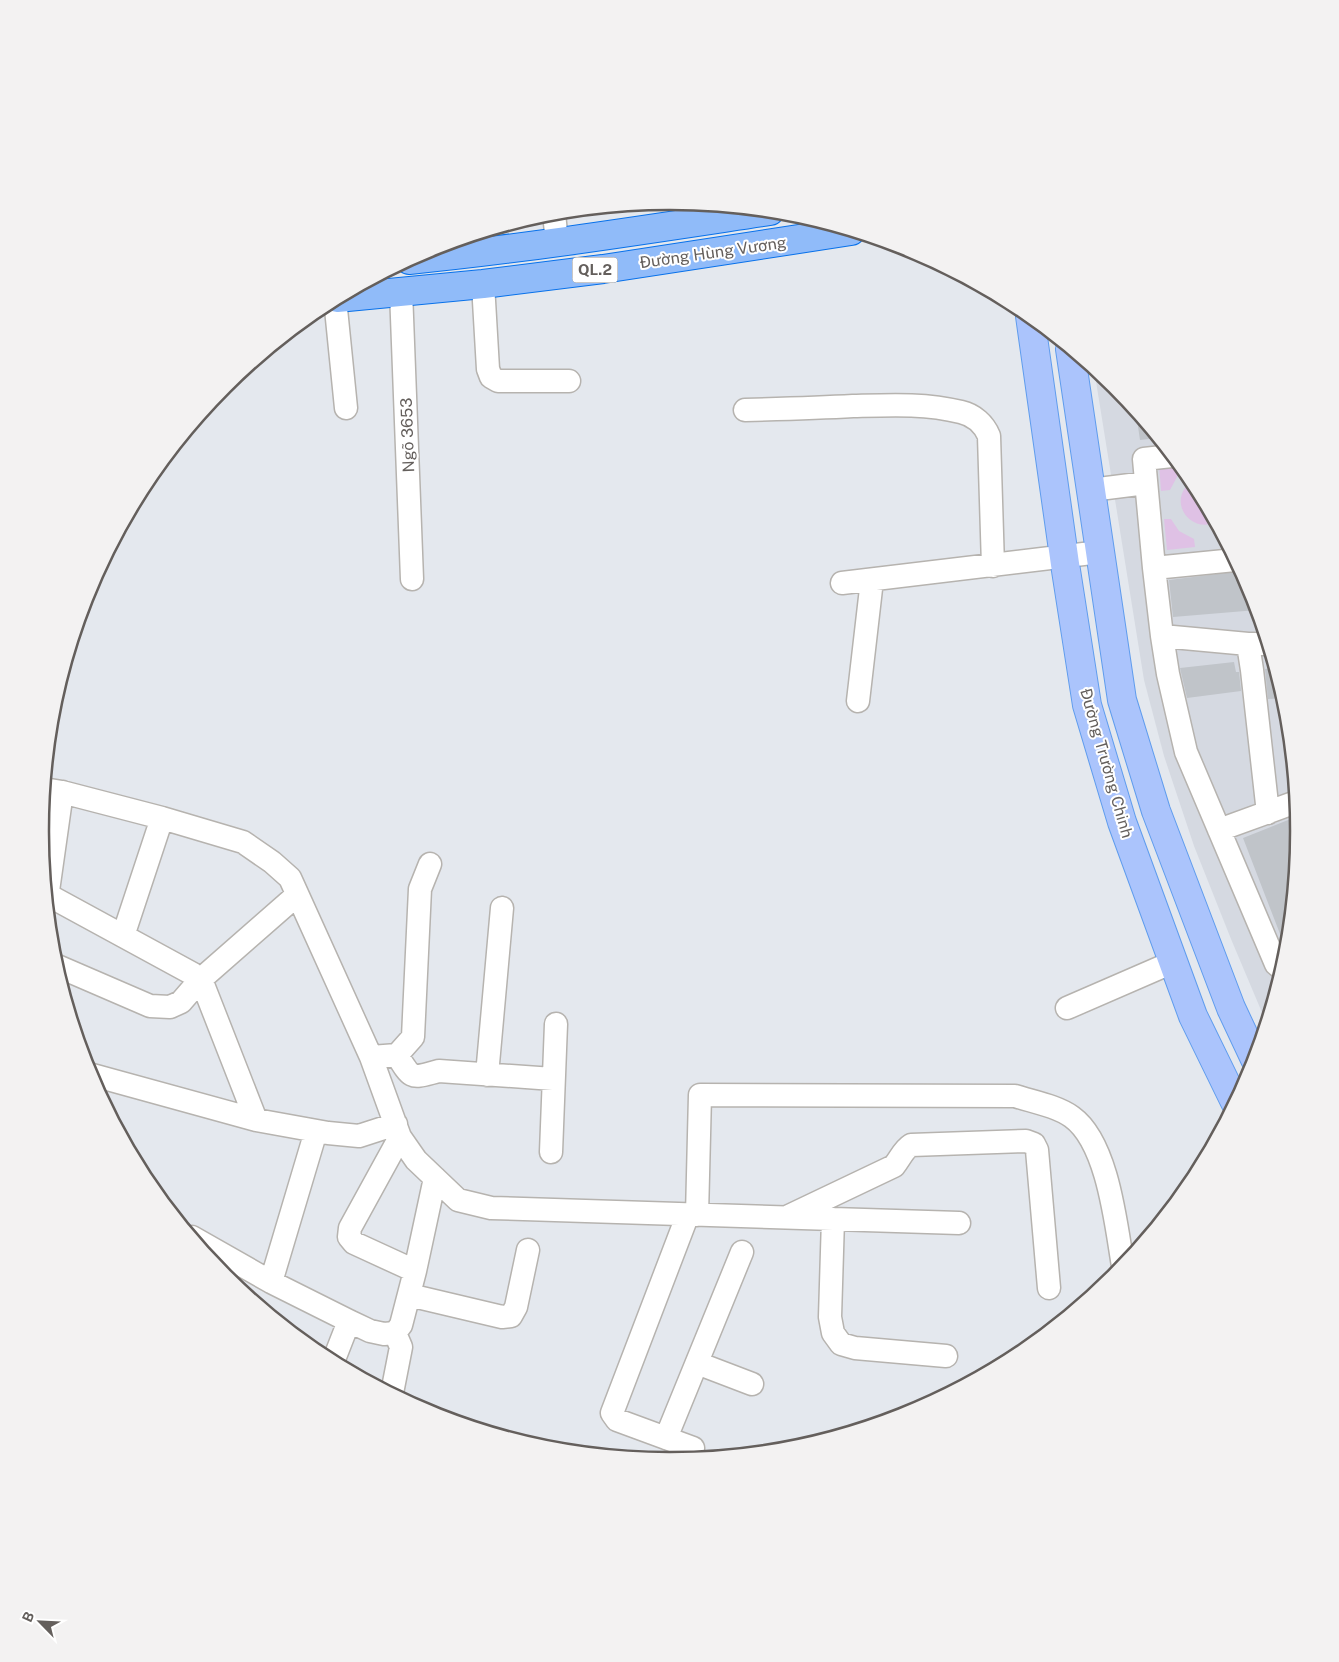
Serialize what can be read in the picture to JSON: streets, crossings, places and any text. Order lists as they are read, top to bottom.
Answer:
{
  "streets": {
    "highway": ["Đường Hùng Vương", "QL.2"],
    "main road": ["Đường Trường Chinh"],
    "street": ["Ngõ 3653"]
  },
  "crossings": [
    ["Đường Hùng Vương", "Ngõ 3653"]
  ],
  "north": "top left"
}
